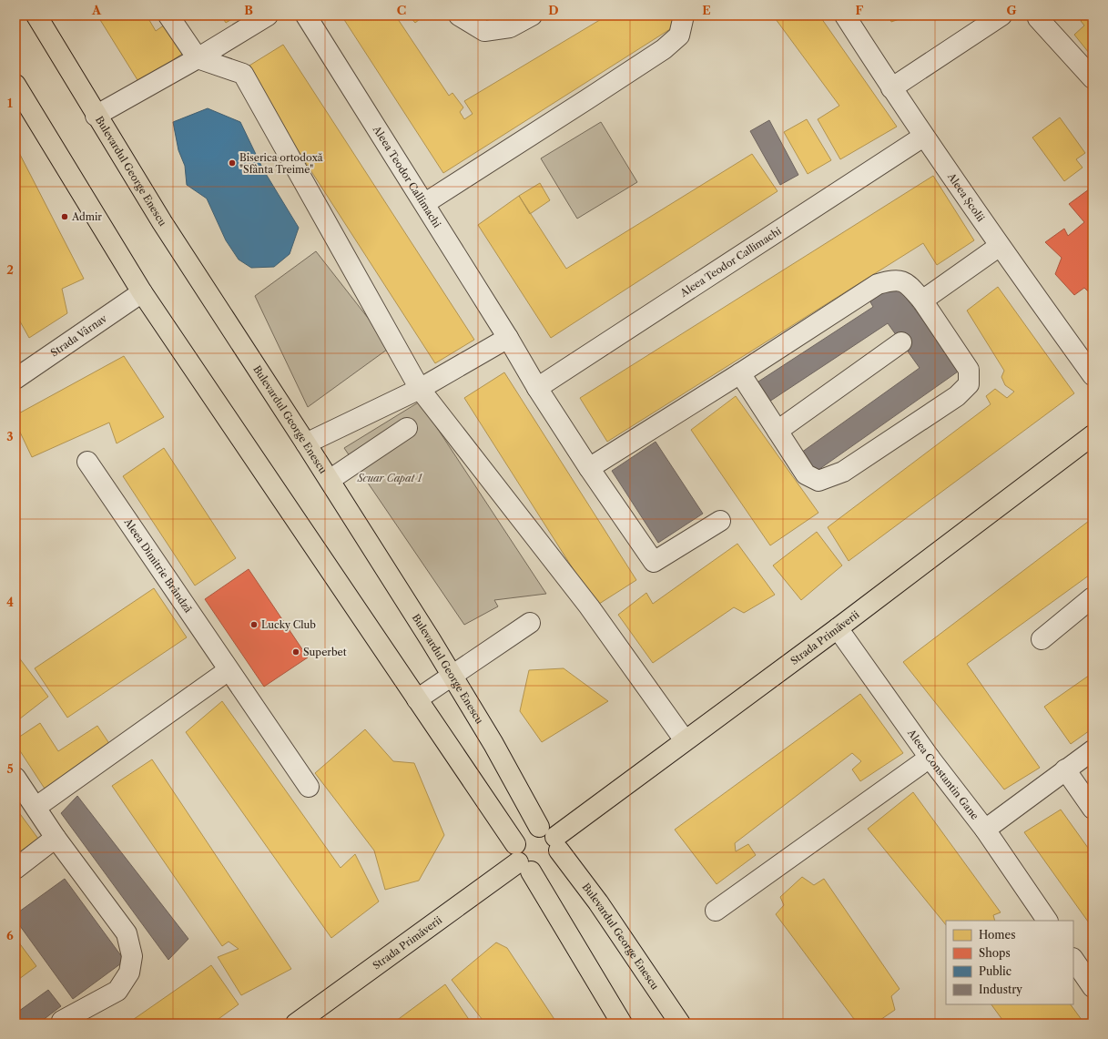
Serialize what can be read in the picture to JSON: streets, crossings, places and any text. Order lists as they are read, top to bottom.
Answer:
{
  "streets": {
    "main road": ["Bulevardul George Enescu", "Strada Primăverii"],
    "street": [
      "Aleea Teodor Callimachi",
      "Aleea Școlii",
      "Strada Vârnav",
      "Aleea Dimitrie Brândză",
      "Aleea Constantin Gane"
    ]
  },
  "crossings": [
    ["Bulevardul George Enescu", "Strada Primăverii"],
    ["Aleea Teodor Callimachi", "Aleea Școlii"],
    ["Strada Primăverii", "Aleea Constantin Gane"]
  ],
  "parks": ["Scuar Capat 1"],
  "places": [
    "Biserica ortodoxă \"Sfânta Treime\"",
    "Admir",
    "Lucky Club",
    "Superbet"
  ],
  "legend": [
    "Homes",
    "Shops",
    "Public",
    "Industry"
  ],
  "grid": {
    "columns": [
      "A",
      "B",
      "C",
      "D",
      "E",
      "F",
      "G"
    ],
    "rows": [
      "1",
      "2",
      "3",
      "4",
      "5",
      "6"
    ]
  }
}
